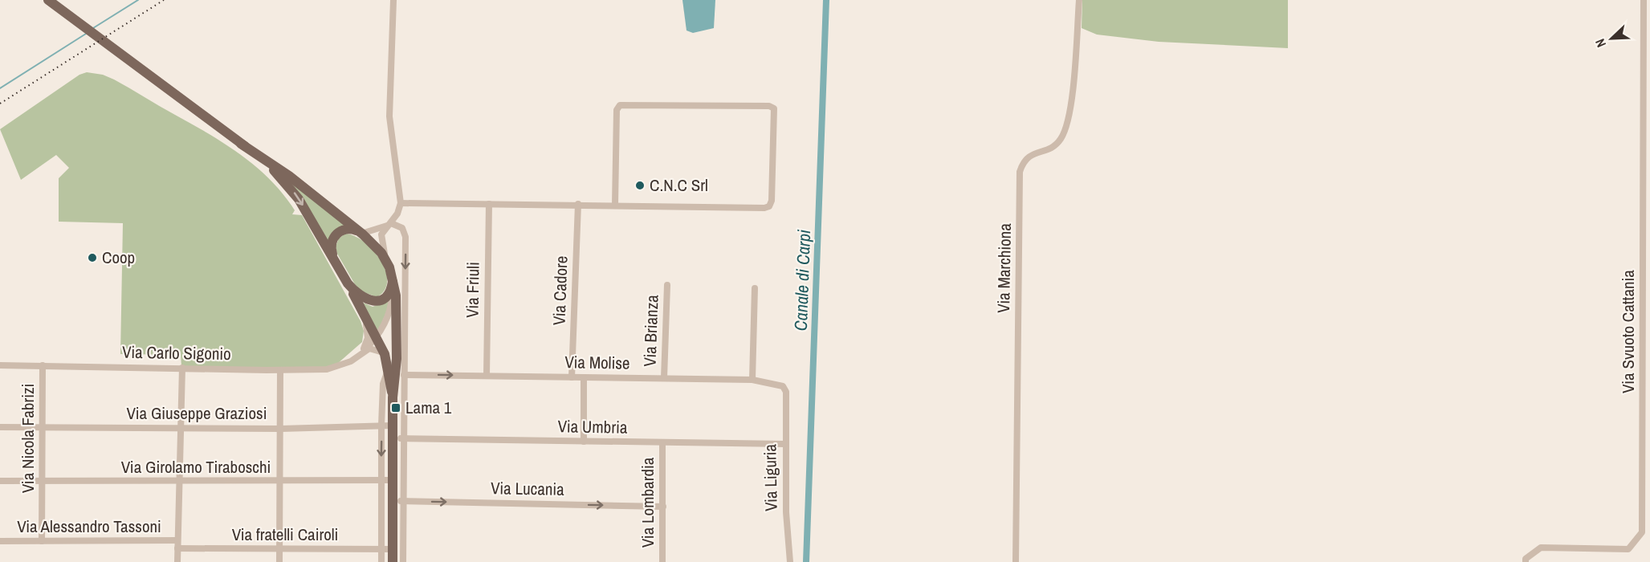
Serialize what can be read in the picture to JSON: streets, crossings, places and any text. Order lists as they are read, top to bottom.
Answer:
{
  "streets": {
    "street": [
      "Via Marchiona",
      "Via Friuli",
      "Via Cadore",
      "Via Brianza",
      "Via Svuoto Cattania",
      "Via Carlo Sigonio",
      "Via Molise",
      "Via Giuseppe Graziosi",
      "Via Umbria",
      "Via Nicola Fabrizi",
      "Via Girolamo Tiraboschi",
      "Via Liguria",
      "Via Lucania",
      "Via Lombardia",
      "Via Alessandro Tassoni",
      "Via fratelli Cairoli"
    ]
  },
  "crossings": [
    ["Via Friuli", "Via Molise"],
    ["Via Cadore", "Via Molise"],
    ["Via Brianza", "Via Molise"],
    ["Via Carlo Sigonio", "Via Nicola Fabrizi"],
    ["Via Molise", "Via Liguria"],
    ["Via Giuseppe Graziosi", "Via Nicola Fabrizi"],
    ["Via Umbria", "Via Liguria"],
    ["Via Umbria", "Via Lombardia"],
    ["Via Nicola Fabrizi", "Via Girolamo Tiraboschi"],
    ["Via Nicola Fabrizi", "Via Alessandro Tassoni"],
    ["Via Lucania", "Via Lombardia"]
  ],
  "one_way": ["Via Lucania"],
  "water": ["Canale di Carpi"],
  "places": {
    "other": ["C.N.C Srl", "Coop"],
    "transit": ["Lama 1"]
  },
  "north": "bottom left"
}
